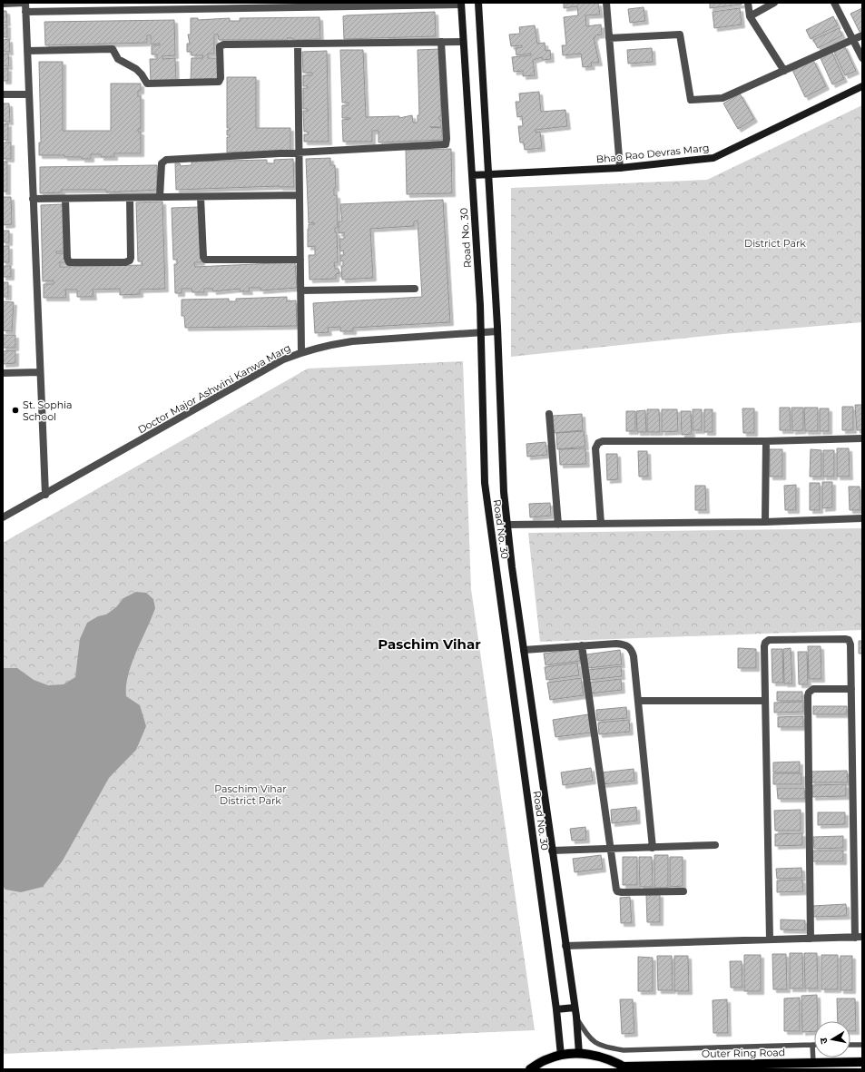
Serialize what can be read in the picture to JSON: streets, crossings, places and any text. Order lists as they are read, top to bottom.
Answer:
{
  "streets": {
    "main road": ["Outer Ring Road"],
    "street": ["Bhao Rao Devras Marg", "Road No. 30", "Doctor Major Ashwini Kanwa Marg"]
  },
  "crossings": [
    ["Bhao Rao Devras Marg", "Road No. 30"],
    ["Road No. 30", "Doctor Major Ashwini Kanwa Marg"]
  ],
  "districts": ["Paschim Vihar"],
  "parks": ["District Park", "Paschim Vihar District Park"],
  "places": ["St. Sophia School"],
  "north": "left"
}
